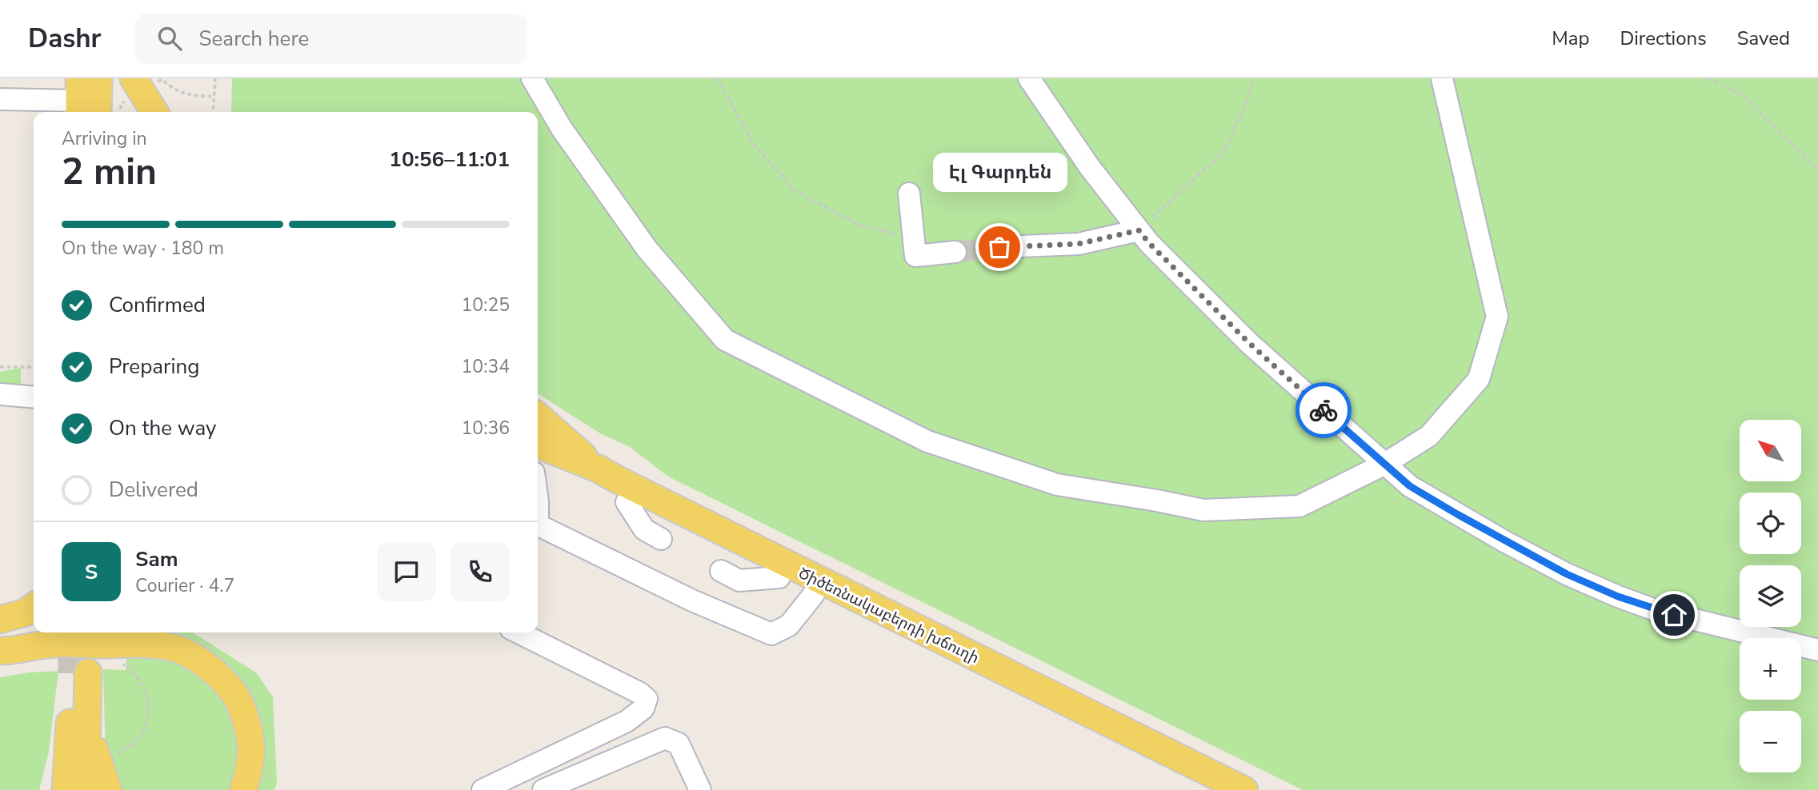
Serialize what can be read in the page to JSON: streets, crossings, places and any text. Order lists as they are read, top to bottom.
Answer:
{
  "streets": {
    "main road": ["Ծիծեռնակաբերդի խճուղի"]
  },
  "places": ["Էլ Գարդեն"],
  "north": "top left",
  "page": {
    "header": "Dashr",
    "search": "Search here",
    "nav": ["Map", "Directions", "Saved"],
    "heading": ["2 min", "Arriving in", "10:56–11:01"],
    "panel": ["Sam", "Courier · 4.7"],
    "bubble": "Էլ Գարդեն",
    "bar": "On the way · 180 m",
    "list": [
      ["Confirmed", "10:25"],
      ["Preparing", "10:34"],
      ["On the way", "10:36"],
      "Delivered"
    ],
    "map_buttons": ["+", "−"],
    "round": "S"
  }
}
